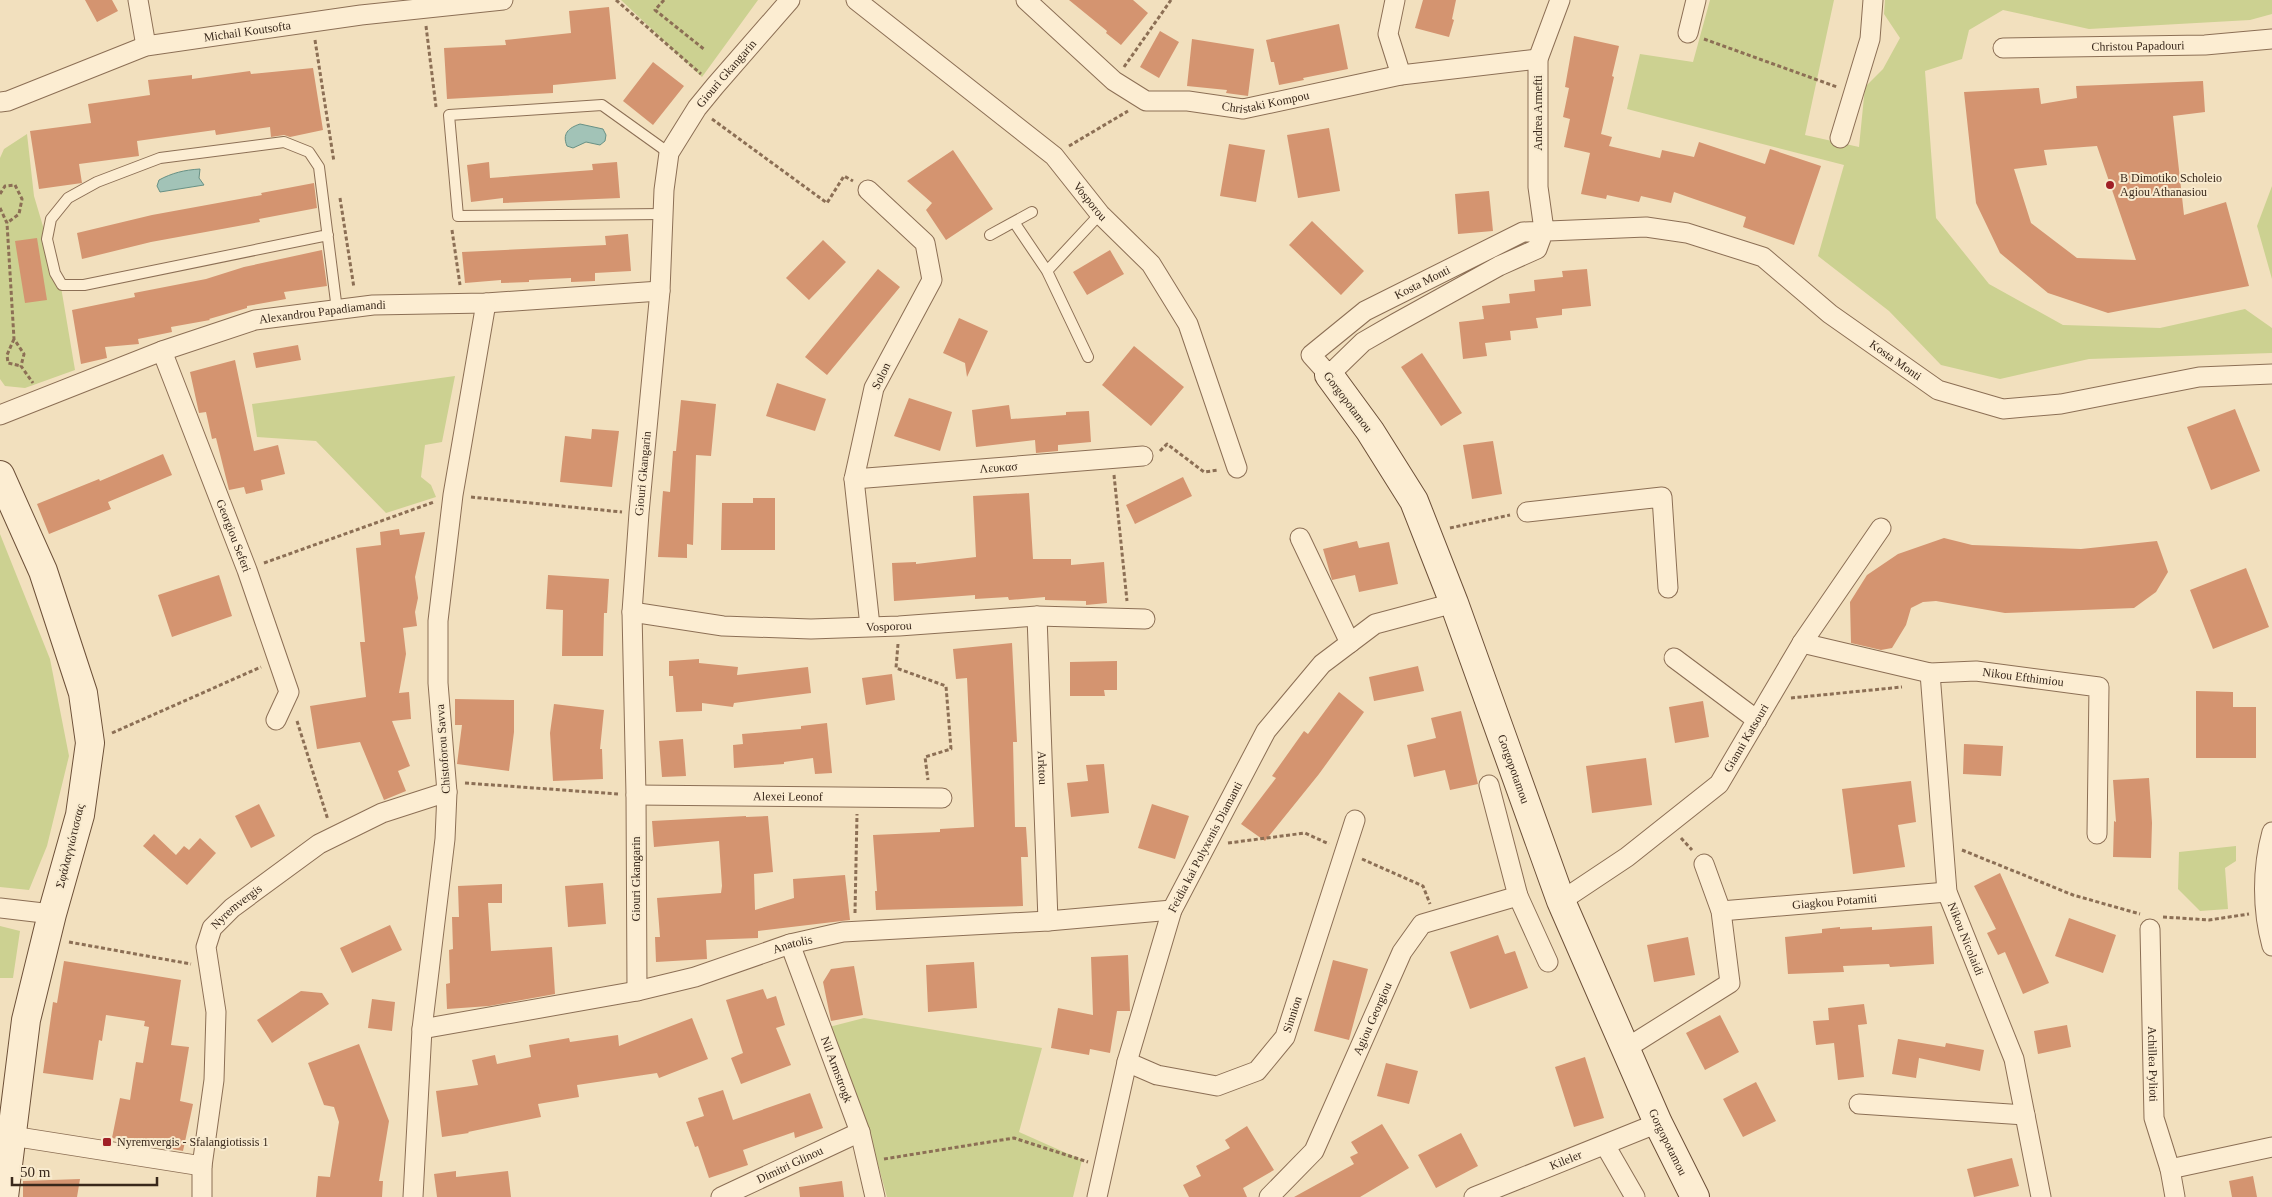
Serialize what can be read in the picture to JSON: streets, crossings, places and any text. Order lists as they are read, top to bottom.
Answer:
{
  "streets": {
    "street": [
      "Michail Koutsofta",
      "Christou Papadouri",
      "Giouri Gkangarin",
      "Christaki Kompou",
      "Andrea Armefti",
      "Vosporou",
      "Kosta Monti",
      "Alexandrou Papadiamandi",
      "Solon",
      "Gorgopotamou",
      "Λευκασ",
      "Georgiou Seferi",
      "Nikou Efthimiou",
      "Gianni Katsouri",
      "Chistoforou Savva",
      "Arktou",
      "Alexei Leonof",
      "Σφάλαγγιώτισσας",
      "Feidia kai Polyxenis Diamanti",
      "Giagkou Potamiti",
      "Nyremvergis",
      "Nikou Nicolaidi",
      "Anatolis",
      "Sinnion",
      "Agiou Georgiou",
      "Achillea Pylioti",
      "Nil Armstrogk",
      "Kileler",
      "Dimitri Glinou"
    ]
  },
  "crossings": [
    ["Giouri Gkangarin", "Vosporou"],
    ["Giouri Gkangarin", "Alexandrou Papadiamandi"],
    ["Giouri Gkangarin", "Alexei Leonof"],
    ["Giouri Gkangarin", "Anatolis"],
    ["Christaki Kompou", "Andrea Armefti"],
    ["Andrea Armefti", "Kosta Monti"],
    ["Vosporou", "Solon"],
    ["Vosporou", "Arktou"],
    ["Kosta Monti", "Gorgopotamou"],
    ["Alexandrou Papadiamandi", "Georgiou Seferi"],
    ["Alexandrou Papadiamandi", "Chistoforou Savva"],
    ["Solon", "Λευκασ"],
    ["Gorgopotamou", "Gianni Katsouri"],
    ["Gorgopotamou", "Feidia kai Polyxenis Diamanti"],
    ["Gorgopotamou", "Kileler"],
    ["Nikou Efthimiou", "Gianni Katsouri"],
    ["Nikou Efthimiou", "Nikou Nicolaidi"],
    ["Chistoforou Savva", "Nyremvergis"],
    ["Chistoforou Savva", "Anatolis"],
    ["Arktou", "Anatolis"],
    ["Feidia kai Polyxenis Diamanti", "Anatolis"],
    ["Feidia kai Polyxenis Diamanti", "Sinnion"],
    ["Giagkou Potamiti", "Nikou Nicolaidi"],
    ["Anatolis", "Nil Armstrogk"],
    ["Nil Armstrogk", "Dimitri Glinou"]
  ],
  "places": {
    "other": ["B Dimotiko Scholeio Agiou Athanasiou"],
    "transit": ["Nyremvergis - Sfalangiotissis 1"]
  },
  "scale_bar": "50 m"
}
